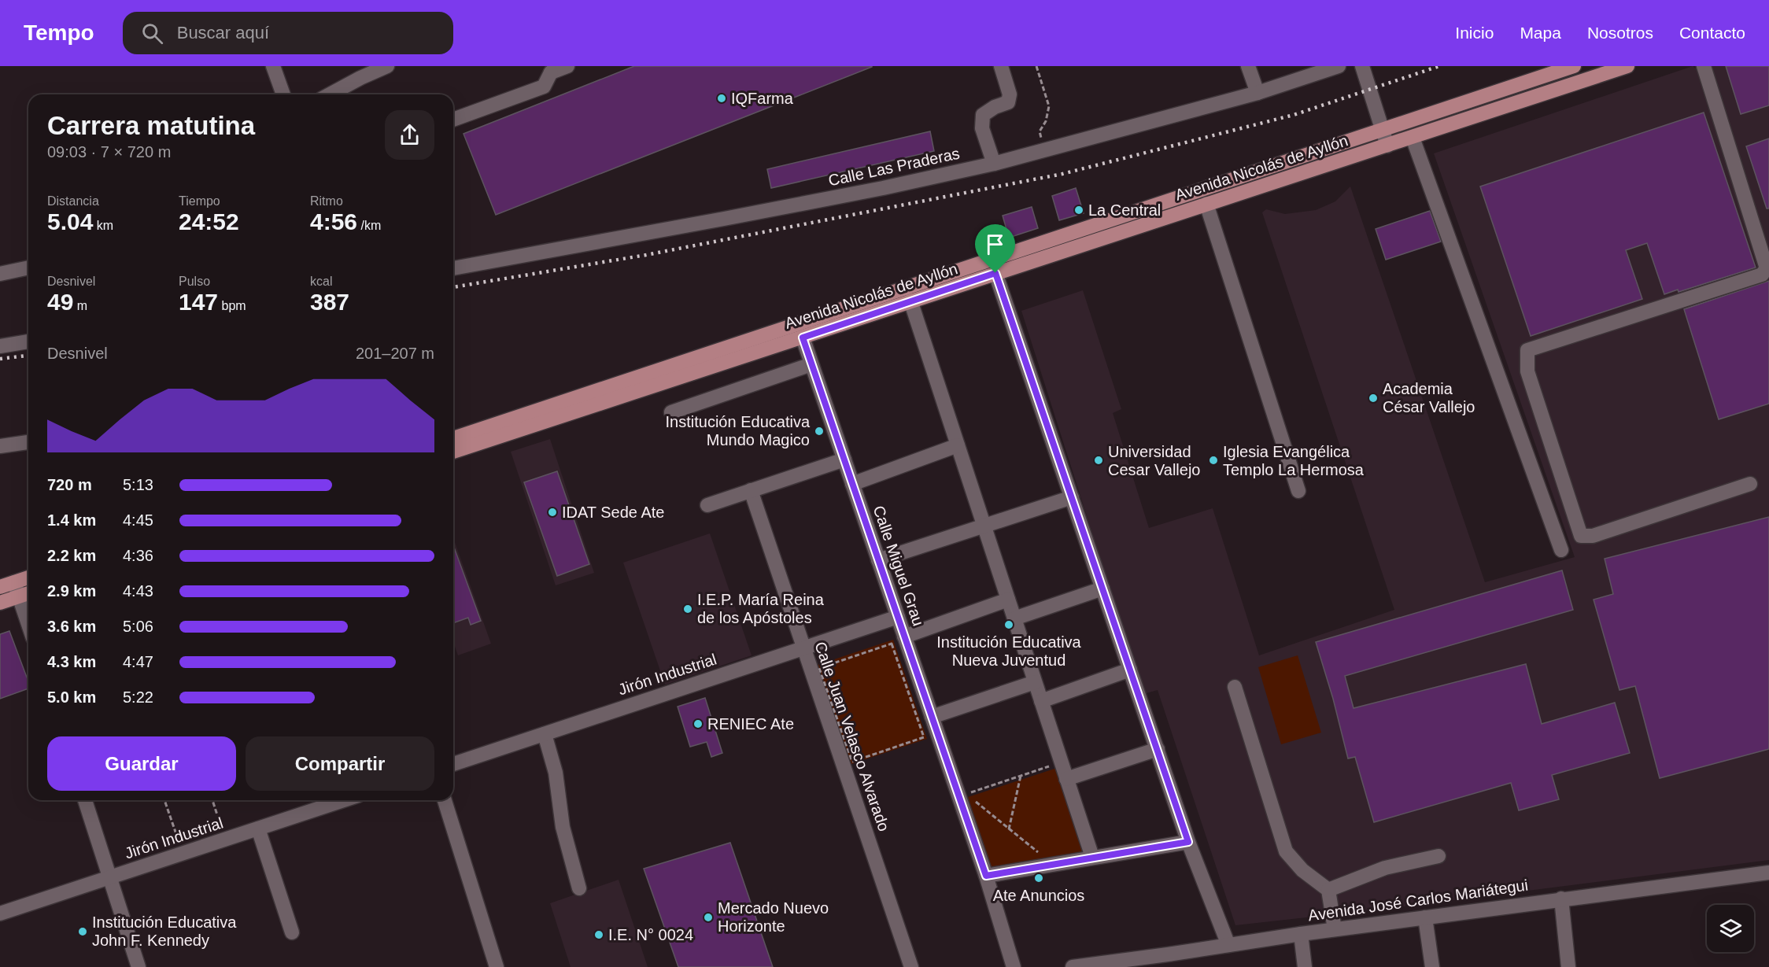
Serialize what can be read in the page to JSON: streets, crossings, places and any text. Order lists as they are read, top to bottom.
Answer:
{
  "streets": {
    "main road": ["Avenida Nicolás de Ayllón"],
    "street": [
      "Calle Las Praderas",
      "Calle Miguel Grau",
      "Jirón Industrial",
      "Calle Juan Velasco Alvarado",
      "Avenida José Carlos Mariátegui"
    ]
  },
  "crossings": [
    ["Avenida Nicolás de Ayllón", "Calle Miguel Grau"],
    ["Calle Miguel Grau", "Jirón Industrial"],
    ["Jirón Industrial", "Calle Juan Velasco Alvarado"]
  ],
  "places": [
    "IQFarma",
    "La Central",
    "Academia César Vallejo",
    "Institución Educativa Mundo Magico",
    "Universidad Cesar Vallejo",
    "Iglesia Evangélica Templo La Hermosa",
    "IDAT Sede Ate",
    "I.E.P. María Reina de los Apóstoles",
    "Institución Educativa Nueva Juventud",
    "RENIEC Ate",
    "Ate Anuncios",
    "Mercado Nuevo Horizonte",
    "Institución Educativa John F. Kennedy",
    "I.E. N° 0024"
  ],
  "page": {
    "header": "Tempo",
    "search": "Buscar aquí",
    "nav": [
      "Inicio",
      "Mapa",
      "Nosotros",
      "Contacto"
    ],
    "heading": ["Carrera matutina", "09:03 · 7 × 720 m"],
    "stats": [
      ["Distancia", "5.04 km"],
      ["Tiempo", "24:52"],
      ["Ritmo", "4:56 /km"],
      ["Desnivel", "49 m"],
      ["Pulso", "147 bpm"],
      ["kcal", "387"]
    ],
    "chart": ["Desnivel", "201–207 m"],
    "list": [
      {
        "name": "720 m",
        "note": "5:13"
      },
      {
        "name": "1.4 km",
        "note": "4:45"
      },
      {
        "name": "2.2 km",
        "note": "4:36"
      },
      {
        "name": "2.9 km",
        "note": "4:43"
      },
      {
        "name": "3.6 km",
        "note": "5:06"
      },
      {
        "name": "4.3 km",
        "note": "4:47"
      },
      {
        "name": "5.0 km",
        "note": "5:22"
      }
    ],
    "buttons": ["Guardar", "Compartir"]
  }
}
